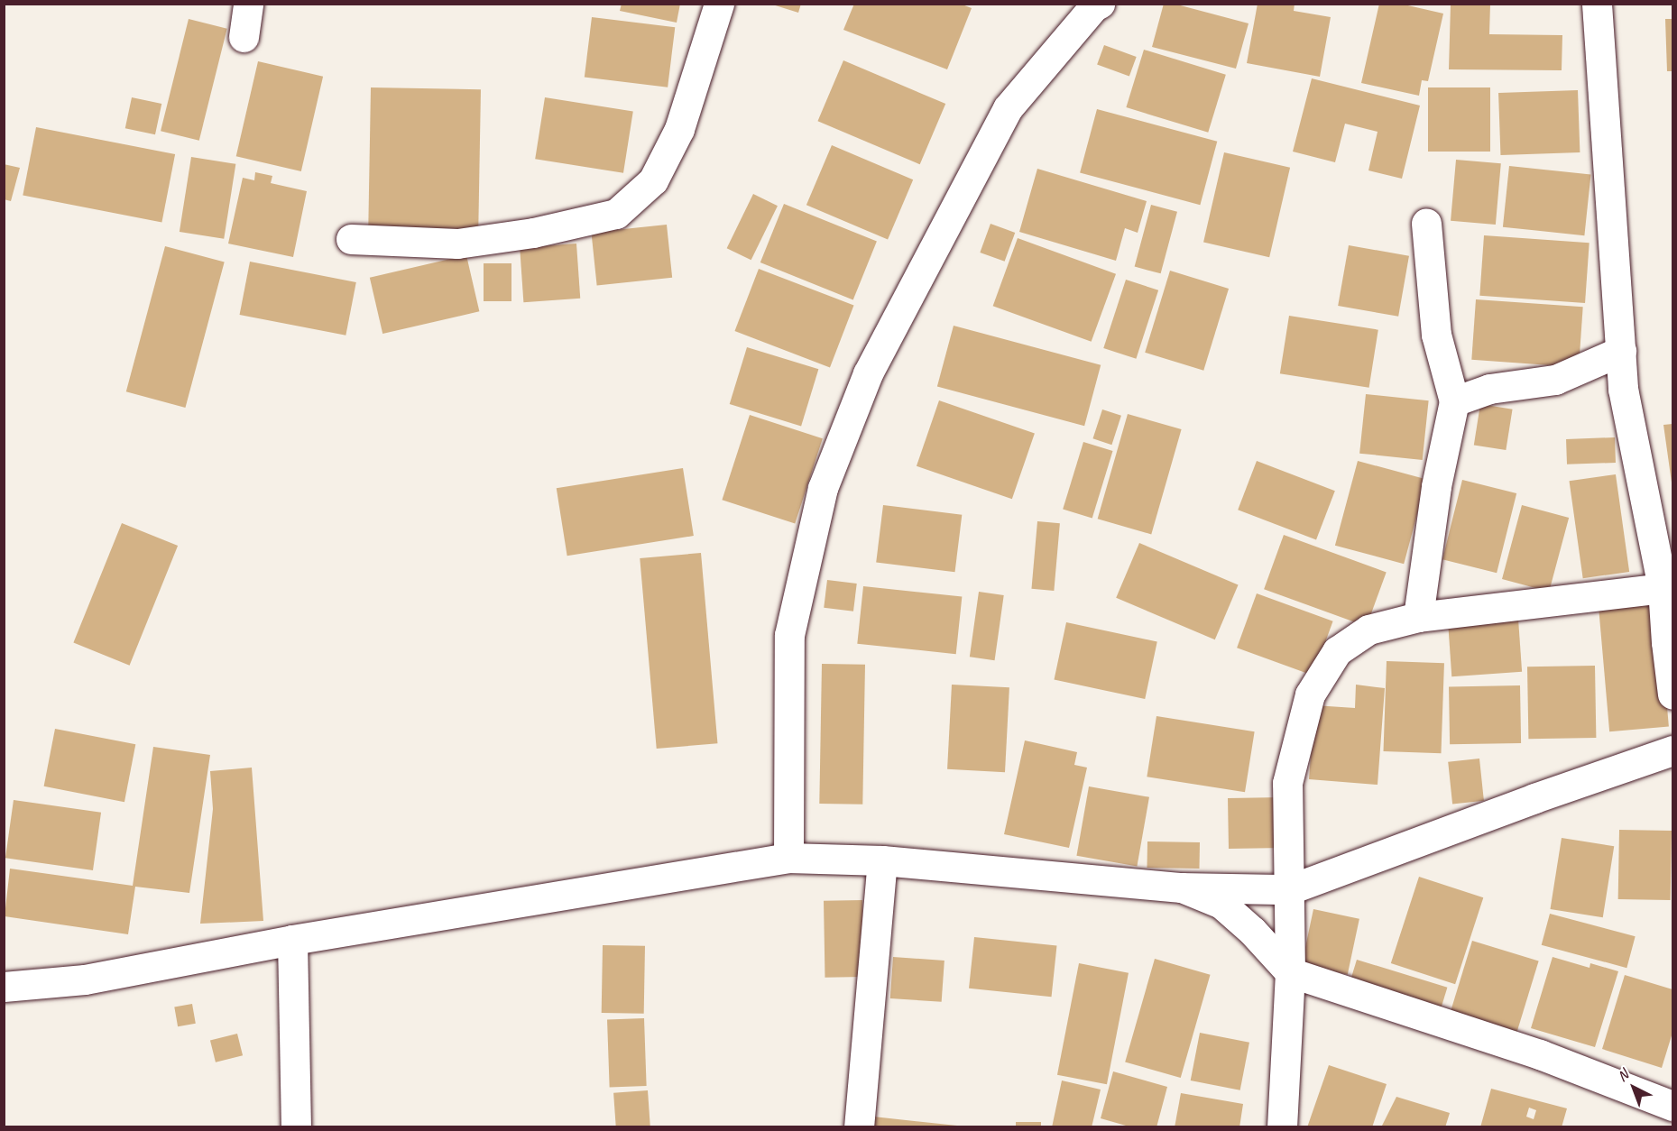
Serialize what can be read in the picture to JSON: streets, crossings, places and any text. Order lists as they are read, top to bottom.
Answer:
{
  "north": "top left"
}
